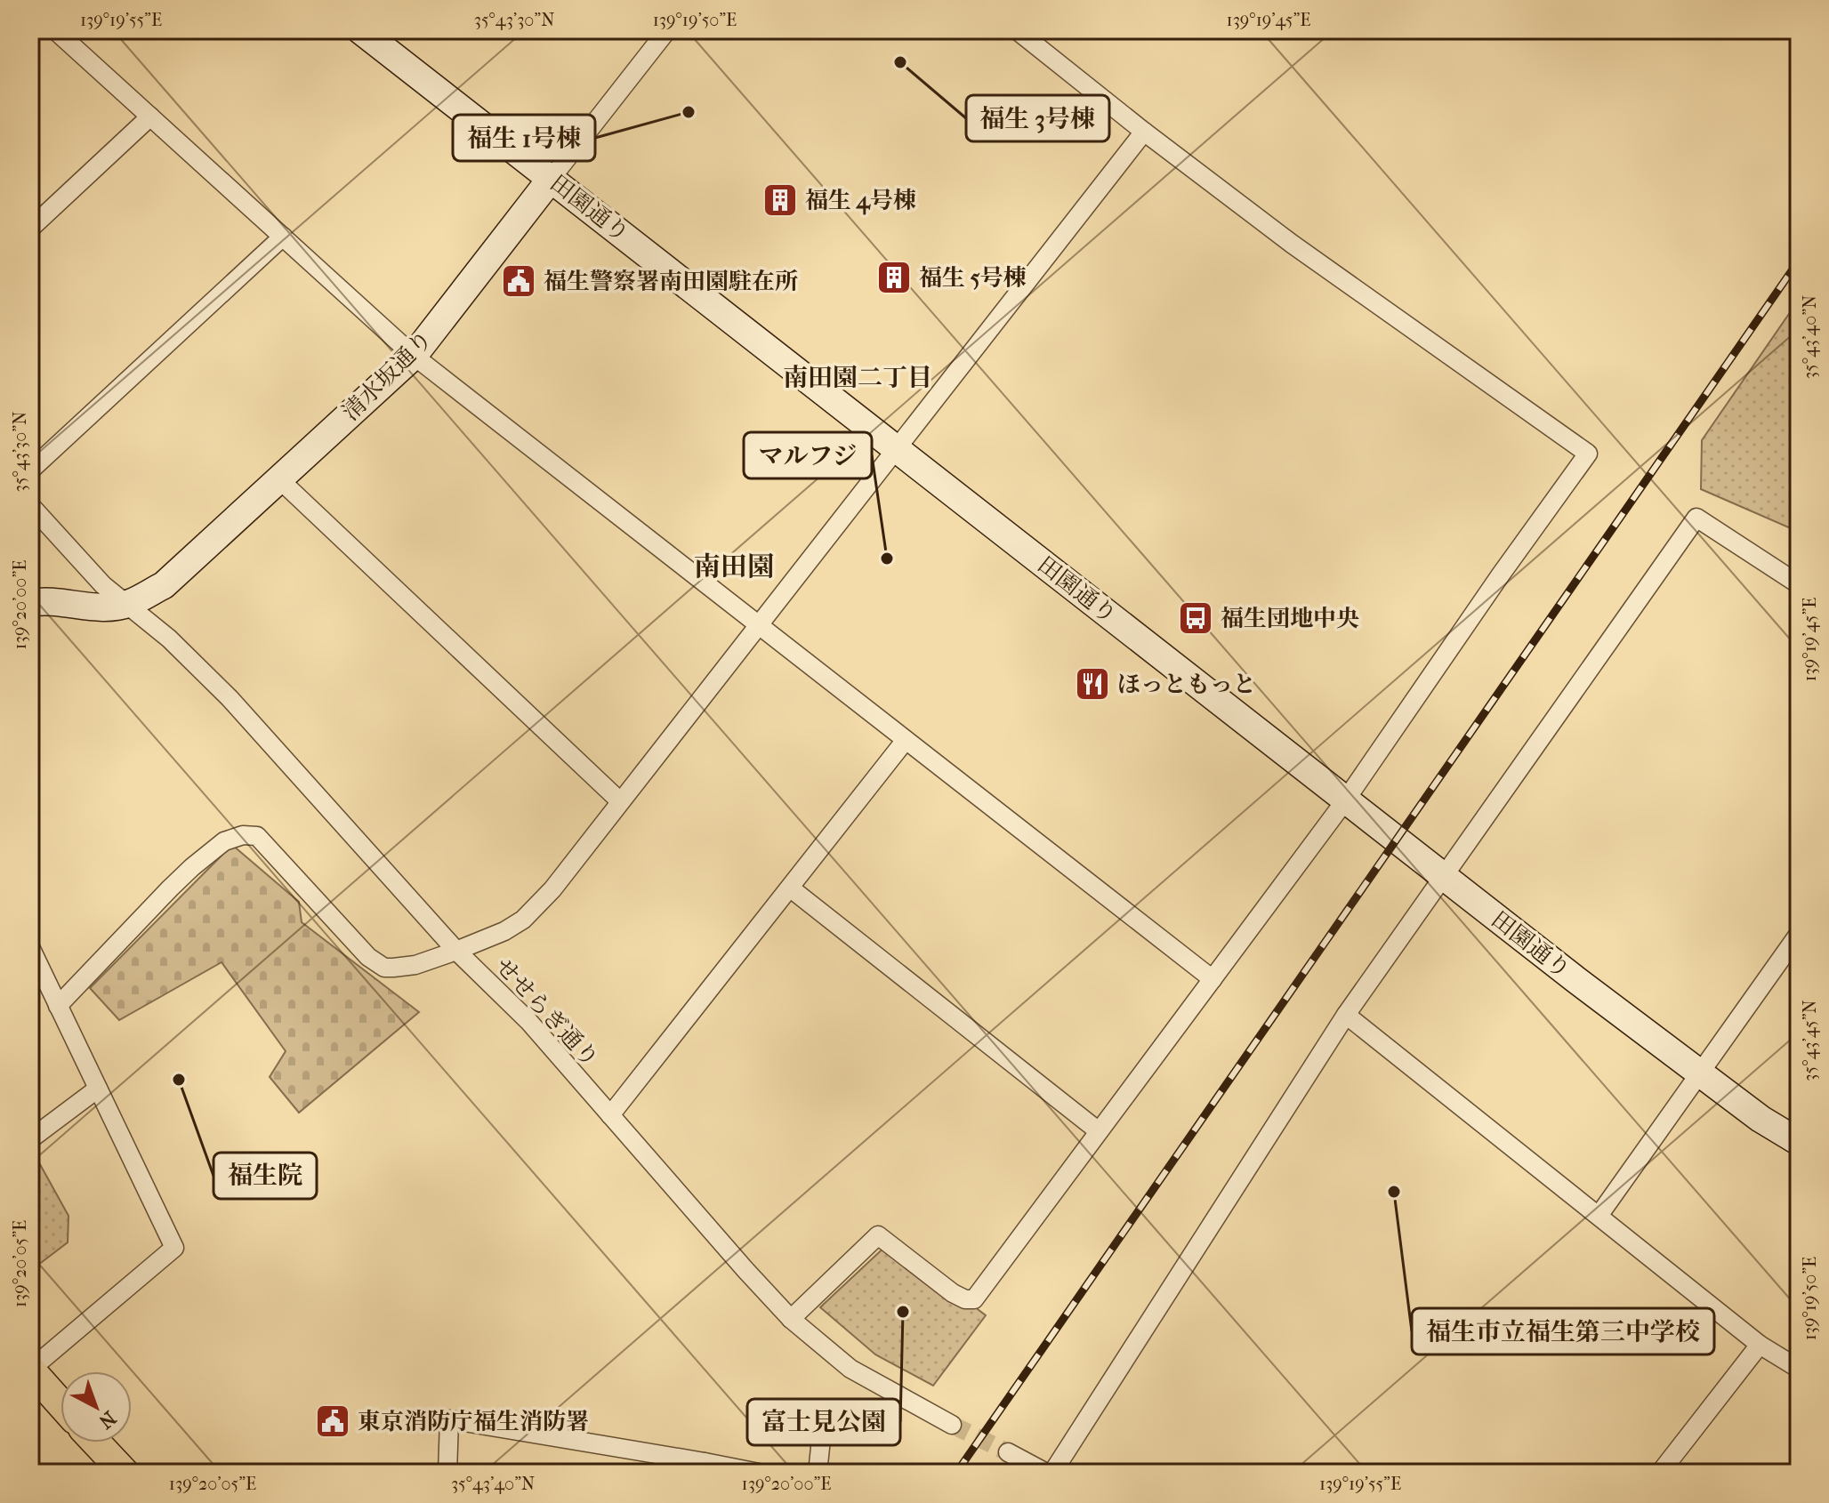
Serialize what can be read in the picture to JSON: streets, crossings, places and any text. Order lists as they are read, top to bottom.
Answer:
{
  "streets": {
    "street": ["田園通り", "清水坂通り", "せせらぎ通り"]
  },
  "crossings": [
    ["田園通り", "清水坂通り"],
    ["清水坂通り", "せせらぎ通り"]
  ],
  "districts": ["南田園二丁目", "南田園"],
  "places": {
    "other": [
      "福生 3号棟",
      "福生 1号棟",
      "マルフジ",
      "福生院",
      "福生市立福生第三中学校",
      "富士見公園"
    ],
    "building": ["福生 4号棟", "福生 5号棟"],
    "public building": ["福生警察署南田園駐在所", "東京消防庁福生消防署"],
    "bus stop": ["福生団地中央"],
    "restaurant": ["ほっともっと"]
  },
  "north": "bottom right",
  "coordinates": [
    "139°19'55\"E",
    "35°43'30\"N",
    "139°19'50\"E",
    "139°19'45\"E",
    "35°43'40\"N",
    "139°20'00\"E",
    "35°43'45\"N",
    "139°20'05\"E"
  ]
}
